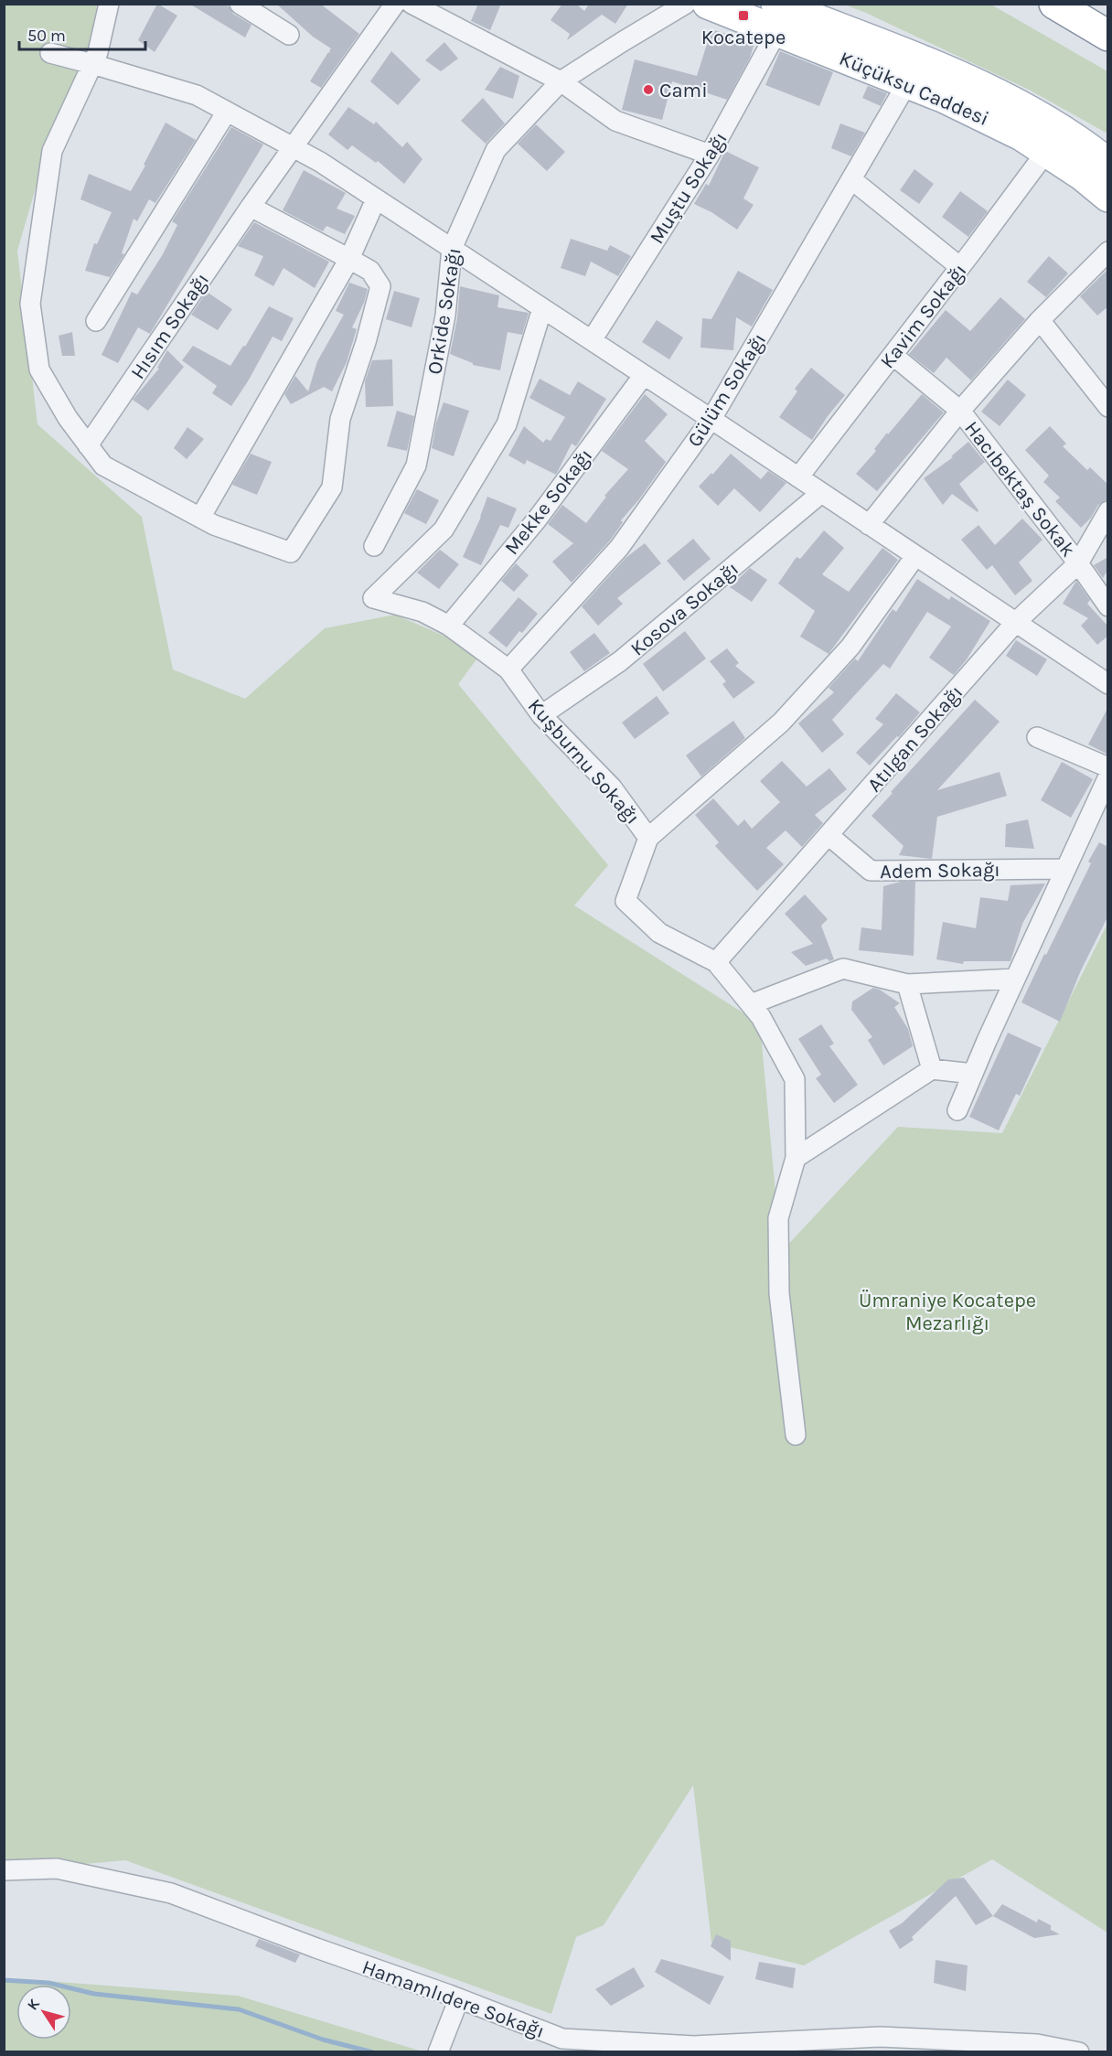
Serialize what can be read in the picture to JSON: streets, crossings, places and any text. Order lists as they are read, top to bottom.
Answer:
{
  "streets": {
    "main road": ["Küçüksu Caddesi"],
    "street": [
      "Muştu Sokağı",
      "Orkide Sokağı",
      "Kavim Sokağı",
      "Hısım Sokağı",
      "Gülüm Sokağı",
      "Hacıbektaş Sokak",
      "Mekke Sokağı",
      "Kosova Sokağı",
      "Atılgan Sokağı",
      "Kuşburnu Sokağı",
      "Adem Sokağı",
      "Hamamlıdere Sokağı"
    ]
  },
  "crossings": [
    ["Küçüksu Caddesi", "Muştu Sokağı"],
    ["Küçüksu Caddesi", "Kavim Sokağı"],
    ["Küçüksu Caddesi", "Gülüm Sokağı"],
    ["Gülüm Sokağı", "Kuşburnu Sokağı"],
    ["Hacıbektaş Sokak", "Atılgan Sokağı"],
    ["Mekke Sokağı", "Kuşburnu Sokağı"],
    ["Kosova Sokağı", "Kuşburnu Sokağı"],
    ["Atılgan Sokağı", "Kuşburnu Sokağı"],
    ["Atılgan Sokağı", "Adem Sokağı"]
  ],
  "parks": ["Ümraniye Kocatepe Mezarlığı"],
  "places": {
    "transit": ["Kocatepe"],
    "other": ["Cami"]
  },
  "scale_bar": "50 m",
  "north": "top left"
}
